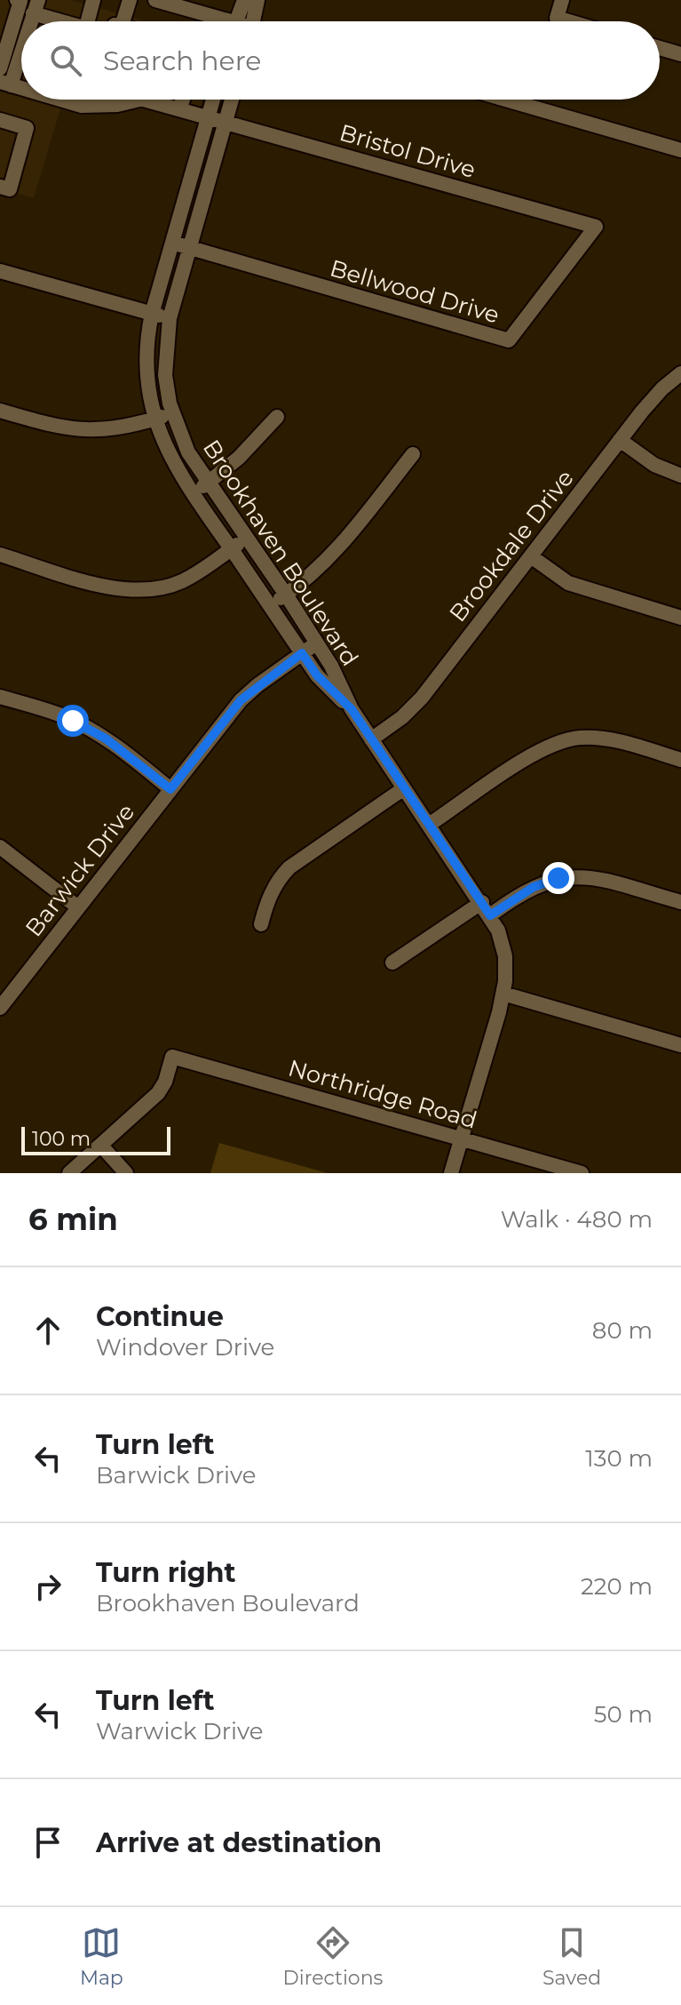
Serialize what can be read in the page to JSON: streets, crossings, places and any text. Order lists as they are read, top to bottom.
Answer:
{
  "streets": {
    "street": [
      "Bristol Drive",
      "Bellwood Drive",
      "Brookdale Drive",
      "Brookhaven Boulevard",
      "Barwick Drive",
      "Northridge Road"
    ]
  },
  "crossings": [
    ["Bristol Drive", "Bellwood Drive"],
    ["Bristol Drive", "Brookhaven Boulevard"],
    ["Bellwood Drive", "Brookhaven Boulevard"],
    ["Brookdale Drive", "Brookhaven Boulevard"],
    ["Brookhaven Boulevard", "Barwick Drive"],
    ["Brookhaven Boulevard", "Northridge Road"]
  ],
  "scale_bar": "100 m",
  "page": {
    "search": "Search here",
    "scale": "100 m",
    "heading": ["6 min", "Walk · 480 m"],
    "list": [
      ["Continue", "Windover Drive", "80 m"],
      ["Turn left", "Barwick Drive", "130 m"],
      ["Turn right", "Brookhaven Boulevard", "220 m"],
      ["Turn left", "Warwick Drive", "50 m"],
      "Arrive at destination"
    ],
    "nav": ["Map", "Directions", "Saved"]
  }
}
